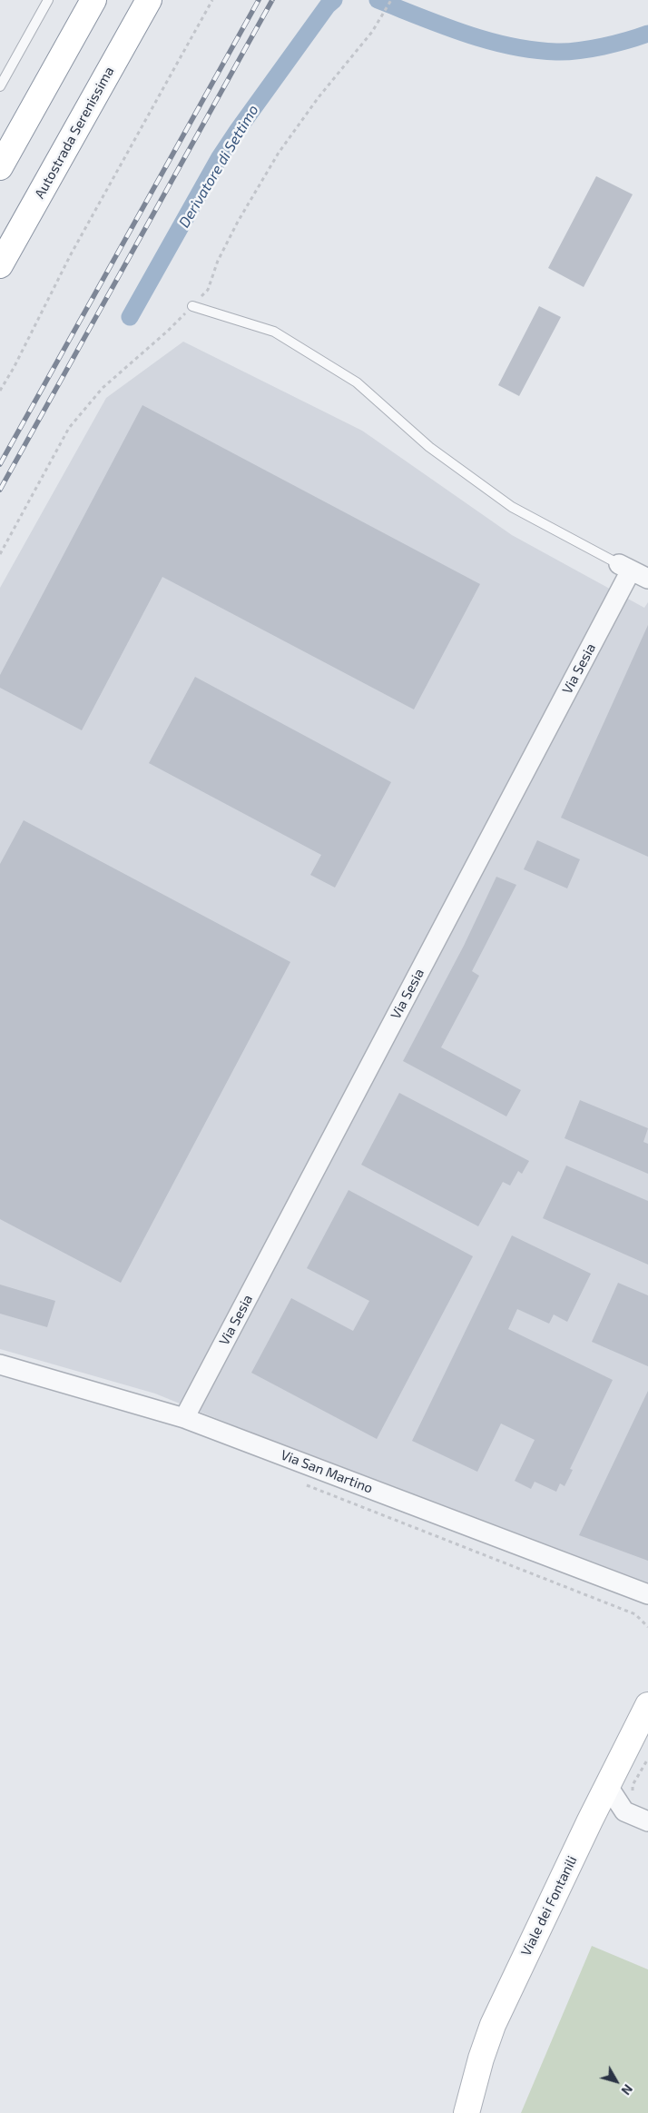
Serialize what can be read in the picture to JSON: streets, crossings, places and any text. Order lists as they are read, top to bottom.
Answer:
{
  "streets": {
    "main road": ["Autostrada Serenissima", "Viale dei Fontanili"],
    "street": ["Via Sesia", "Via San Martino"]
  },
  "crossings": [
    ["Via Sesia", "Via San Martino"]
  ],
  "water": ["Derivatore di Settimo"],
  "north": "bottom right"
}
